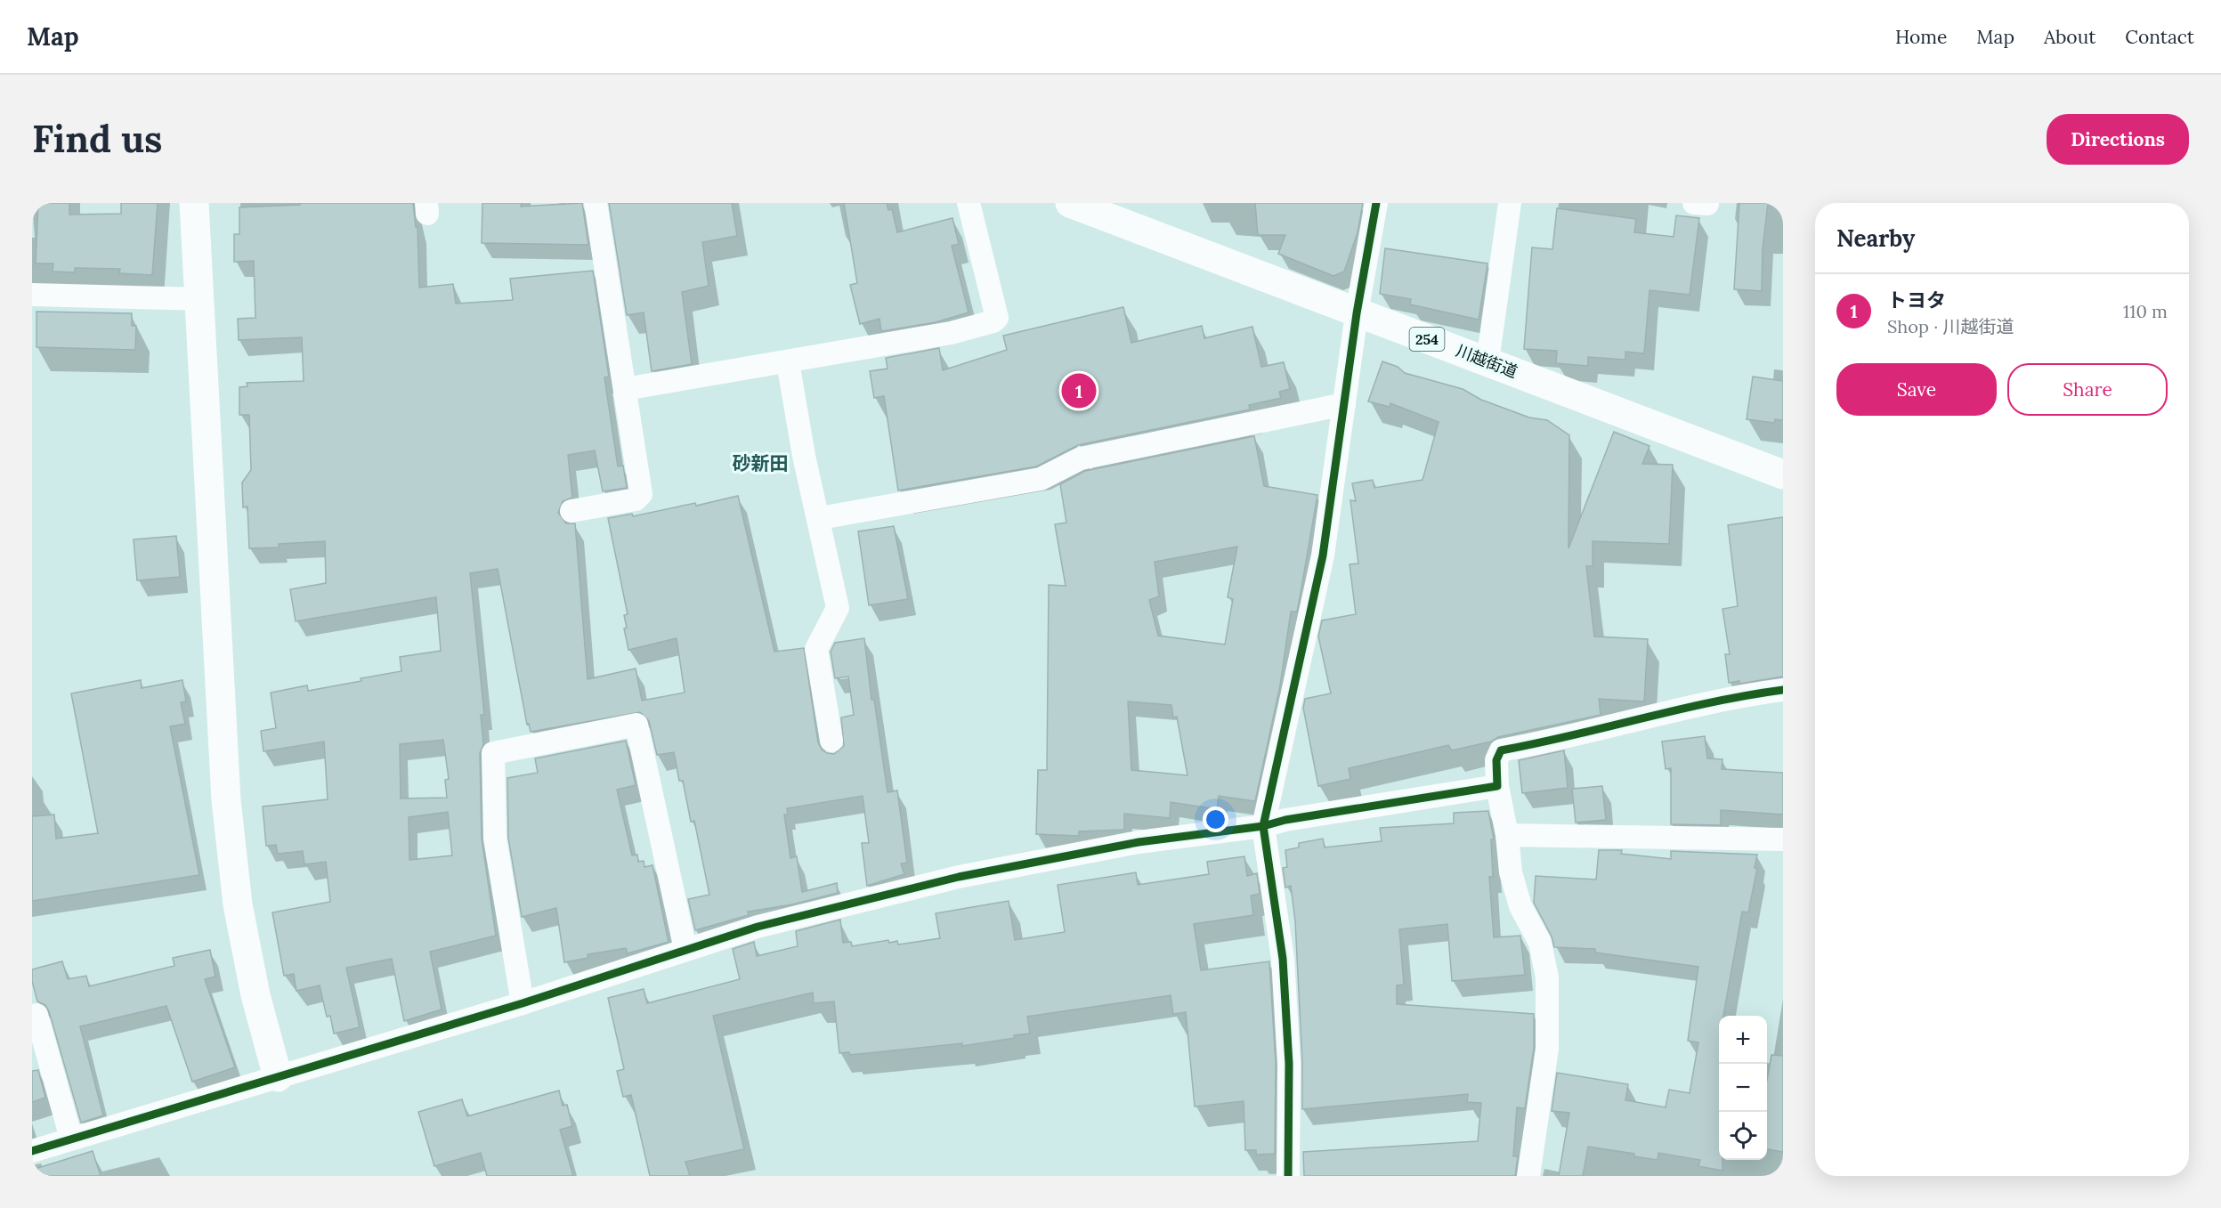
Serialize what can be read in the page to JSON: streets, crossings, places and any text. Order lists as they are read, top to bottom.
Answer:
{
  "streets": {
    "main road": ["254", "川越街道"]
  },
  "districts": ["砂新田"],
  "page": {
    "header": "Map",
    "nav": [
      "Home",
      "Map",
      "About",
      "Contact"
    ],
    "buttons": [
      "Directions",
      ["Save", "Share"]
    ],
    "title": "Find us",
    "heading": "Nearby",
    "list": [
      {
        "mark": "1",
        "name": "トヨタ",
        "note": "Shop · 川越街道",
        "value": "110 m"
      }
    ],
    "pins": "1",
    "map_buttons": ["+", "−"]
  }
}
